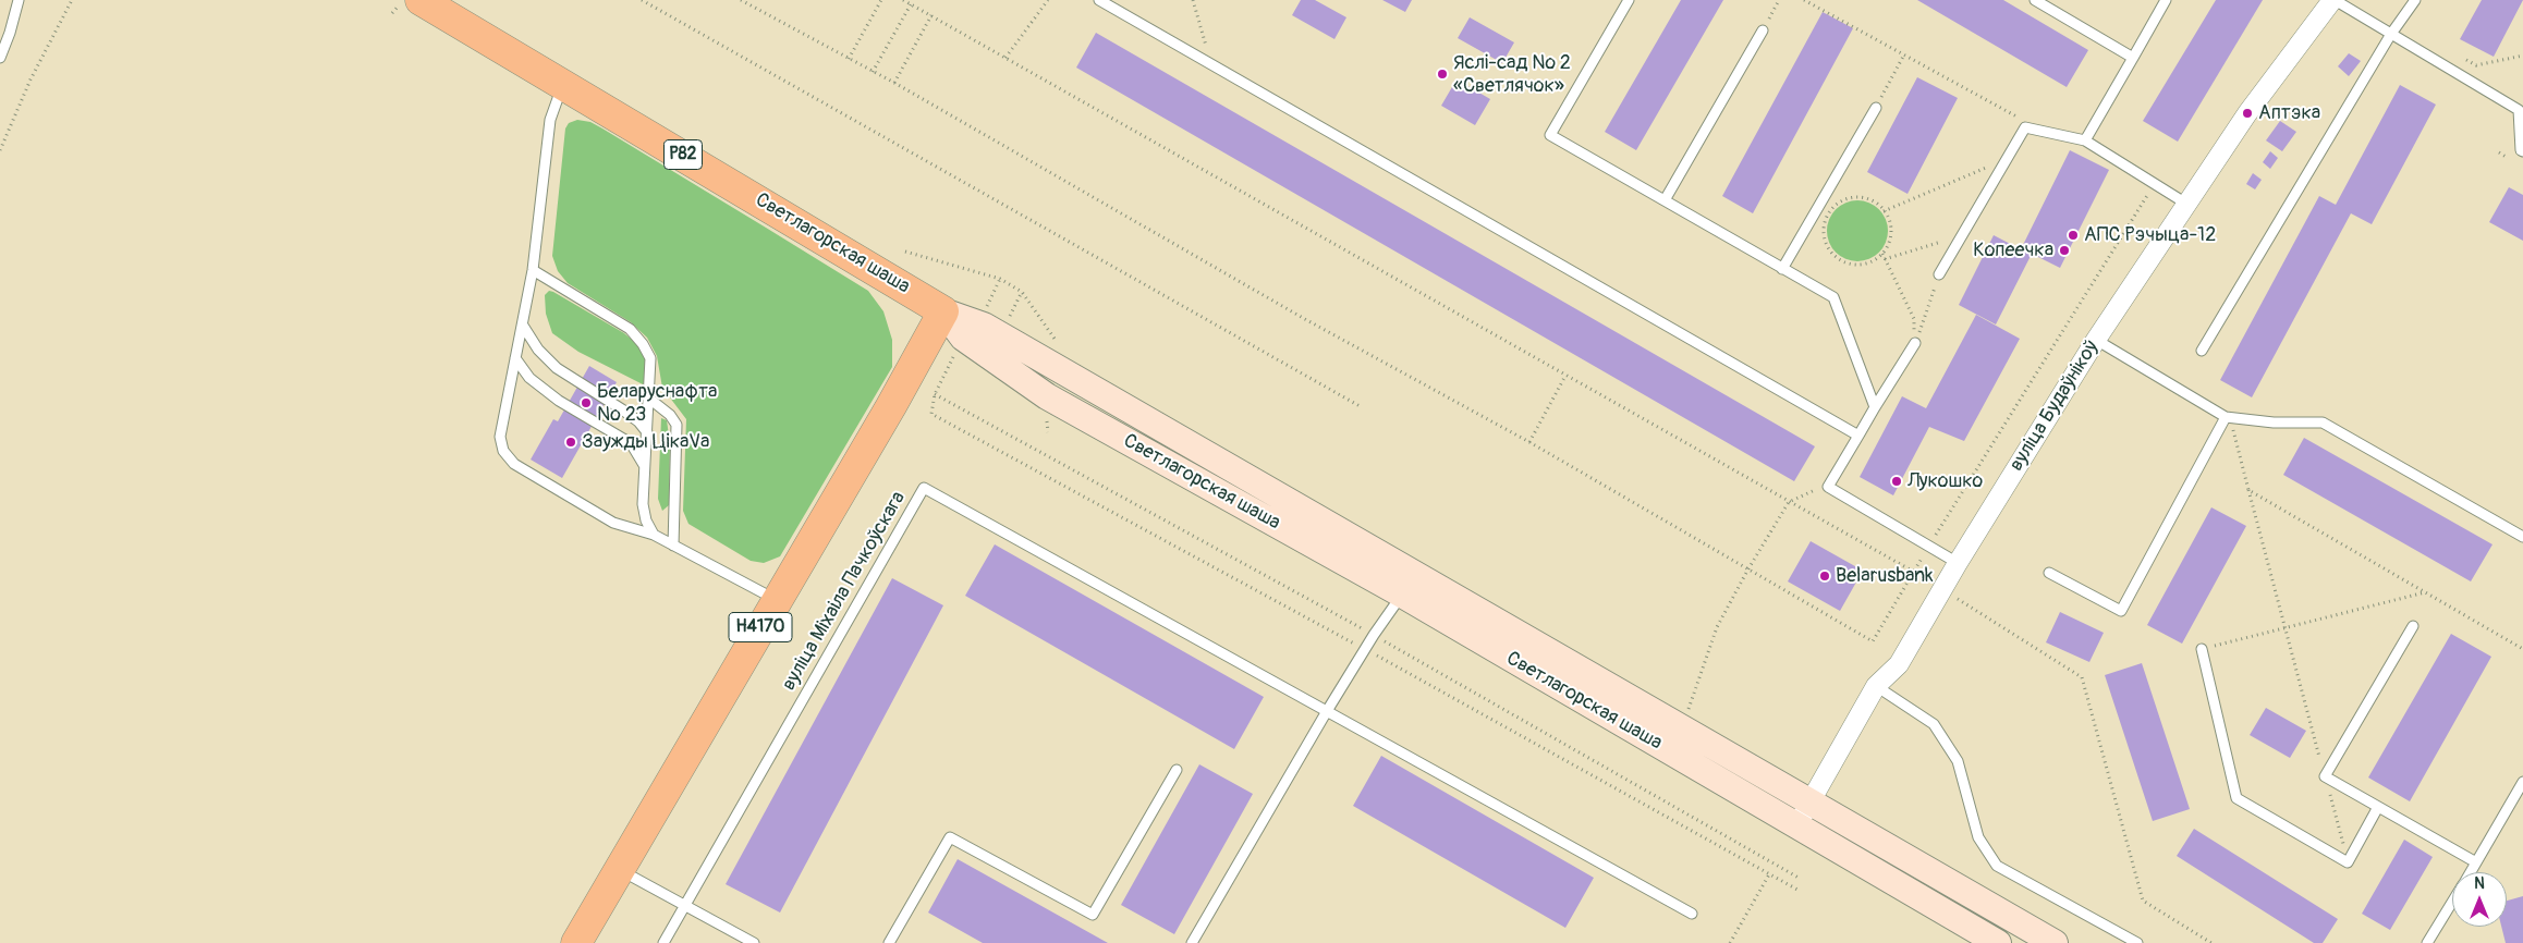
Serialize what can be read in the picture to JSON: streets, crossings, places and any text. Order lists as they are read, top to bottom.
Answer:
{
  "streets": {
    "main road": ["Р82", "Светлагорская шаша", "Н4170"],
    "street": ["вуліца Будаўнікоў"],
    "lane": ["вуліца Міхаіла Пачкоўскага"]
  },
  "crossings": [
    ["Светлагорская шаша", "вуліца Будаўнікоў"],
    ["Светлагорская шаша", "Н4170"]
  ],
  "places": [
    "Яслі-сад № 2 «Светлячок»",
    "Аптэка",
    "АПС Рэчыца-12",
    "Копеечка",
    "Беларуснафта № 23",
    "Заужды ЦікаVа",
    "Лукошко",
    "Belarusbank"
  ],
  "north": "top"
}
